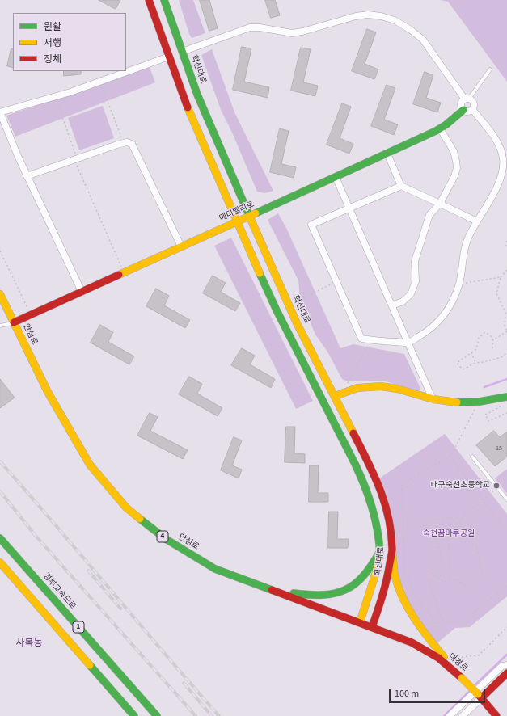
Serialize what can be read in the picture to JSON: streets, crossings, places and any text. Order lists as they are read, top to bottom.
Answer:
{
  "streets": {
    "main road": [
      "혁신대로",
      "메디밸리로",
      "안심로",
      "4",
      "경부고속도로",
      "1",
      "대경로"
    ]
  },
  "crossings": [
    ["혁신대로", "메디밸리로"],
    ["혁신대로", "안심로"],
    ["메디밸리로", "안심로"],
    ["안심로", "대경로"]
  ],
  "districts": ["사복동"],
  "parks": ["숙천꿈마루공원"],
  "places": ["대구숙천초등학교"],
  "house_numbers": ["15"],
  "legend": ["원활", "서행", "정체"],
  "scale_bar": "100 m"
}
